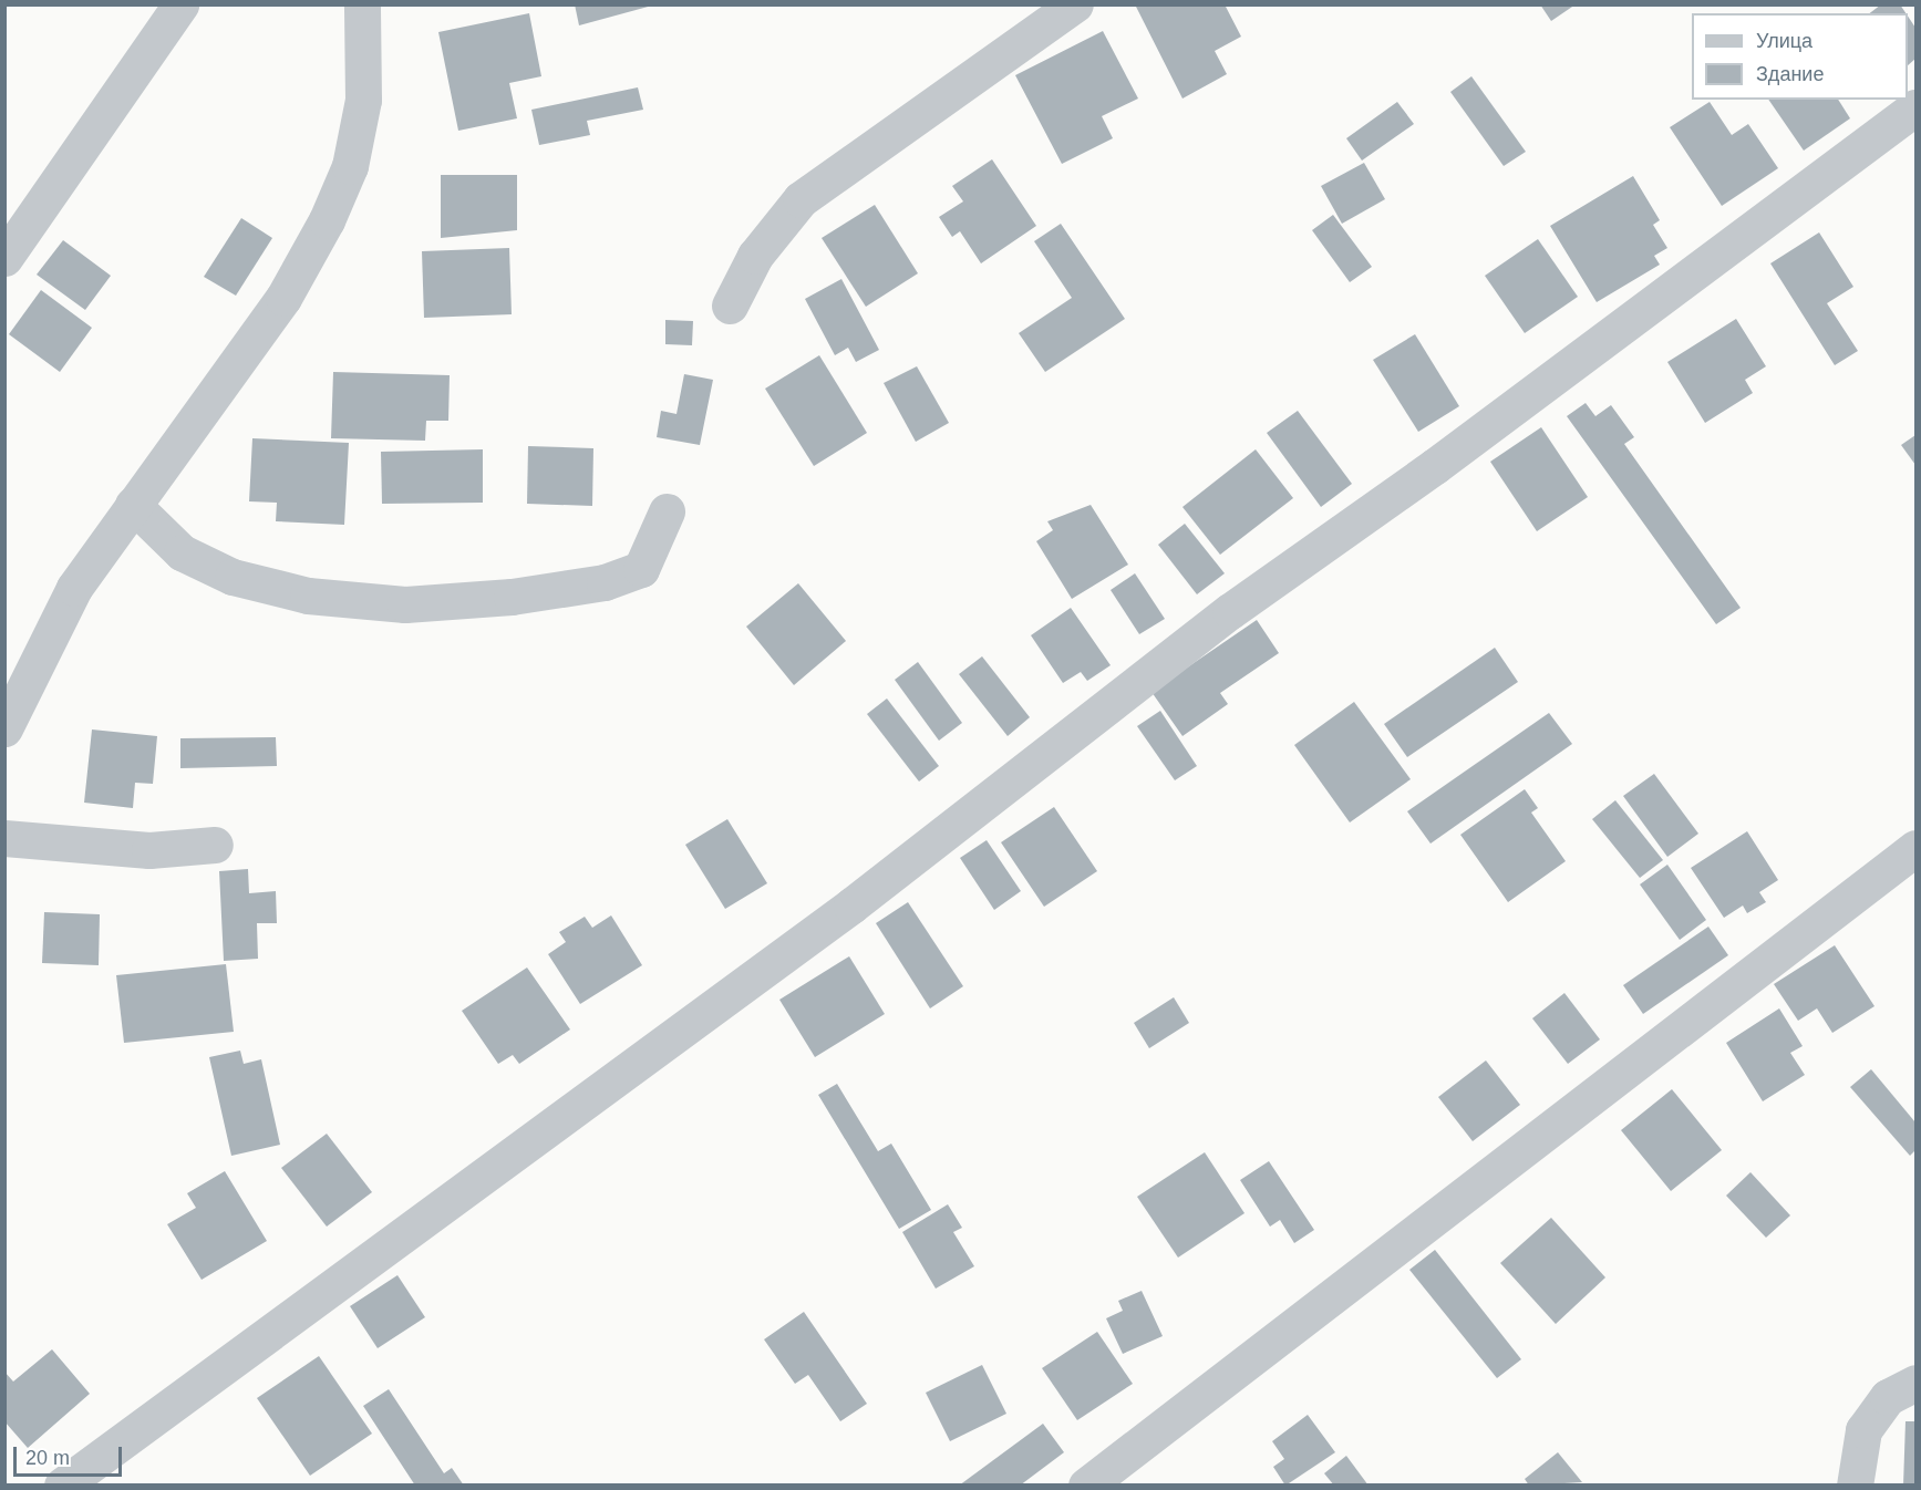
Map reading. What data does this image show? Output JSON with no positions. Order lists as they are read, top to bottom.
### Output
{
  "legend": ["Улица", "Здание"],
  "scale_bar": "20 m"
}
